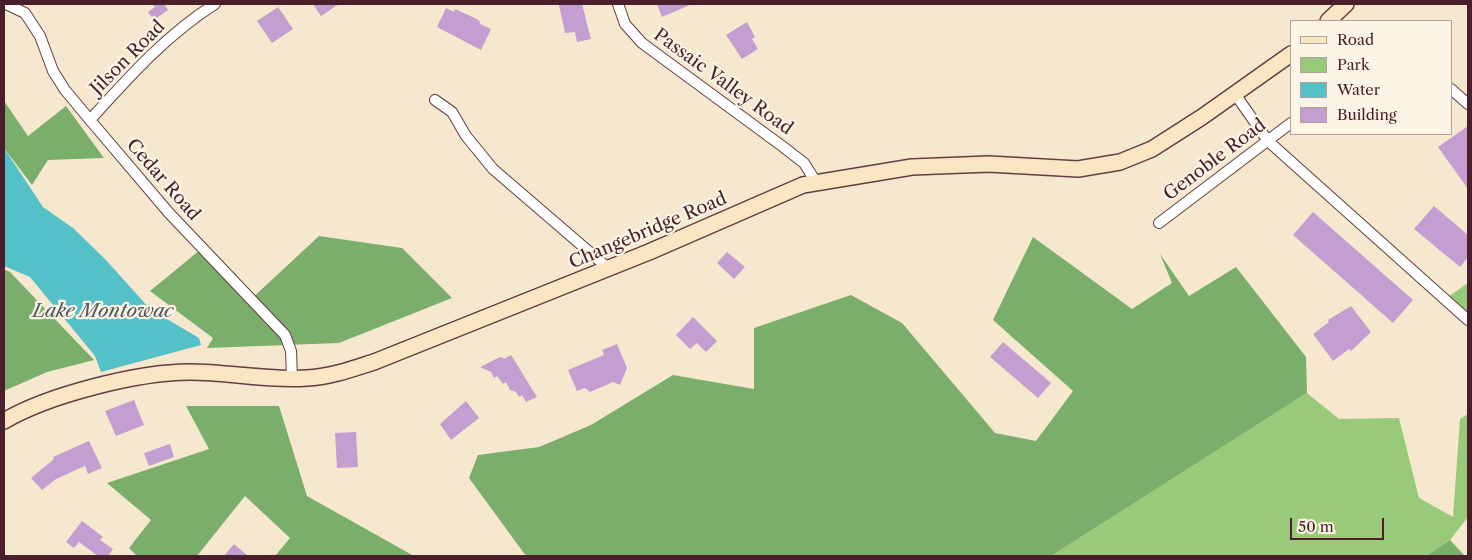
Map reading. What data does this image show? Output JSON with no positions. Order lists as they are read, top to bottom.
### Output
{
  "streets": {
    "main road": ["Changebridge Road"],
    "street": [
      "Jilson Road",
      "Passaic Valley Road",
      "Genoble Road",
      "Cedar Road"
    ]
  },
  "crossings": [
    ["Jilson Road", "Cedar Road"],
    ["Passaic Valley Road", "Changebridge Road"],
    ["Cedar Road", "Changebridge Road"]
  ],
  "water": ["Lake Montowac"],
  "legend": [
    "Road",
    "Park",
    "Water",
    "Building"
  ],
  "scale_bar": "50 m"
}
